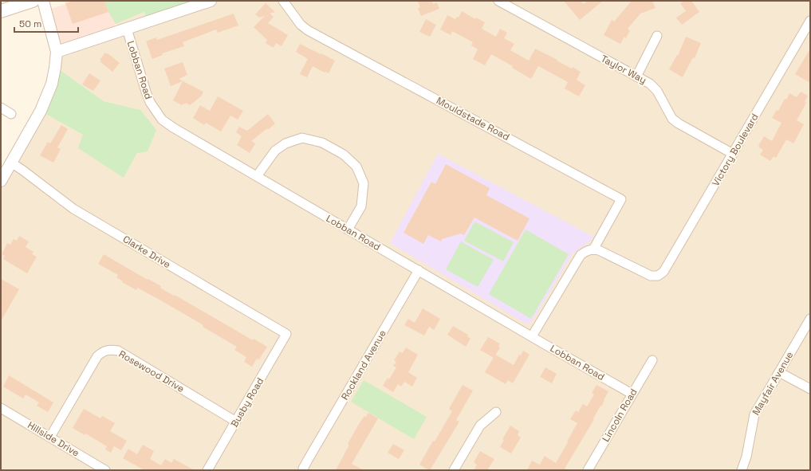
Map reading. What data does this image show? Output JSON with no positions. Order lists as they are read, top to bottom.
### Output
{
  "streets": {
    "street": [
      "Taylor Way",
      "Lobban Road",
      "Mouldstade Road",
      "Victory Boulevard",
      "Clarke Drive",
      "Rockland Avenue",
      "Rosewood Drive",
      "Mayfair Avenue",
      "Busby Road",
      "Lincoln Road",
      "Hillside Drive"
    ]
  },
  "crossings": [
    ["Taylor Way", "Victory Boulevard"],
    ["Lobban Road", "Rockland Avenue"],
    ["Lobban Road", "Lincoln Road"],
    ["Mouldstade Road", "Victory Boulevard"],
    ["Clarke Drive", "Busby Road"],
    ["Rosewood Drive", "Busby Road"],
    ["Rosewood Drive", "Hillside Drive"]
  ],
  "scale_bar": "50 m"
}
